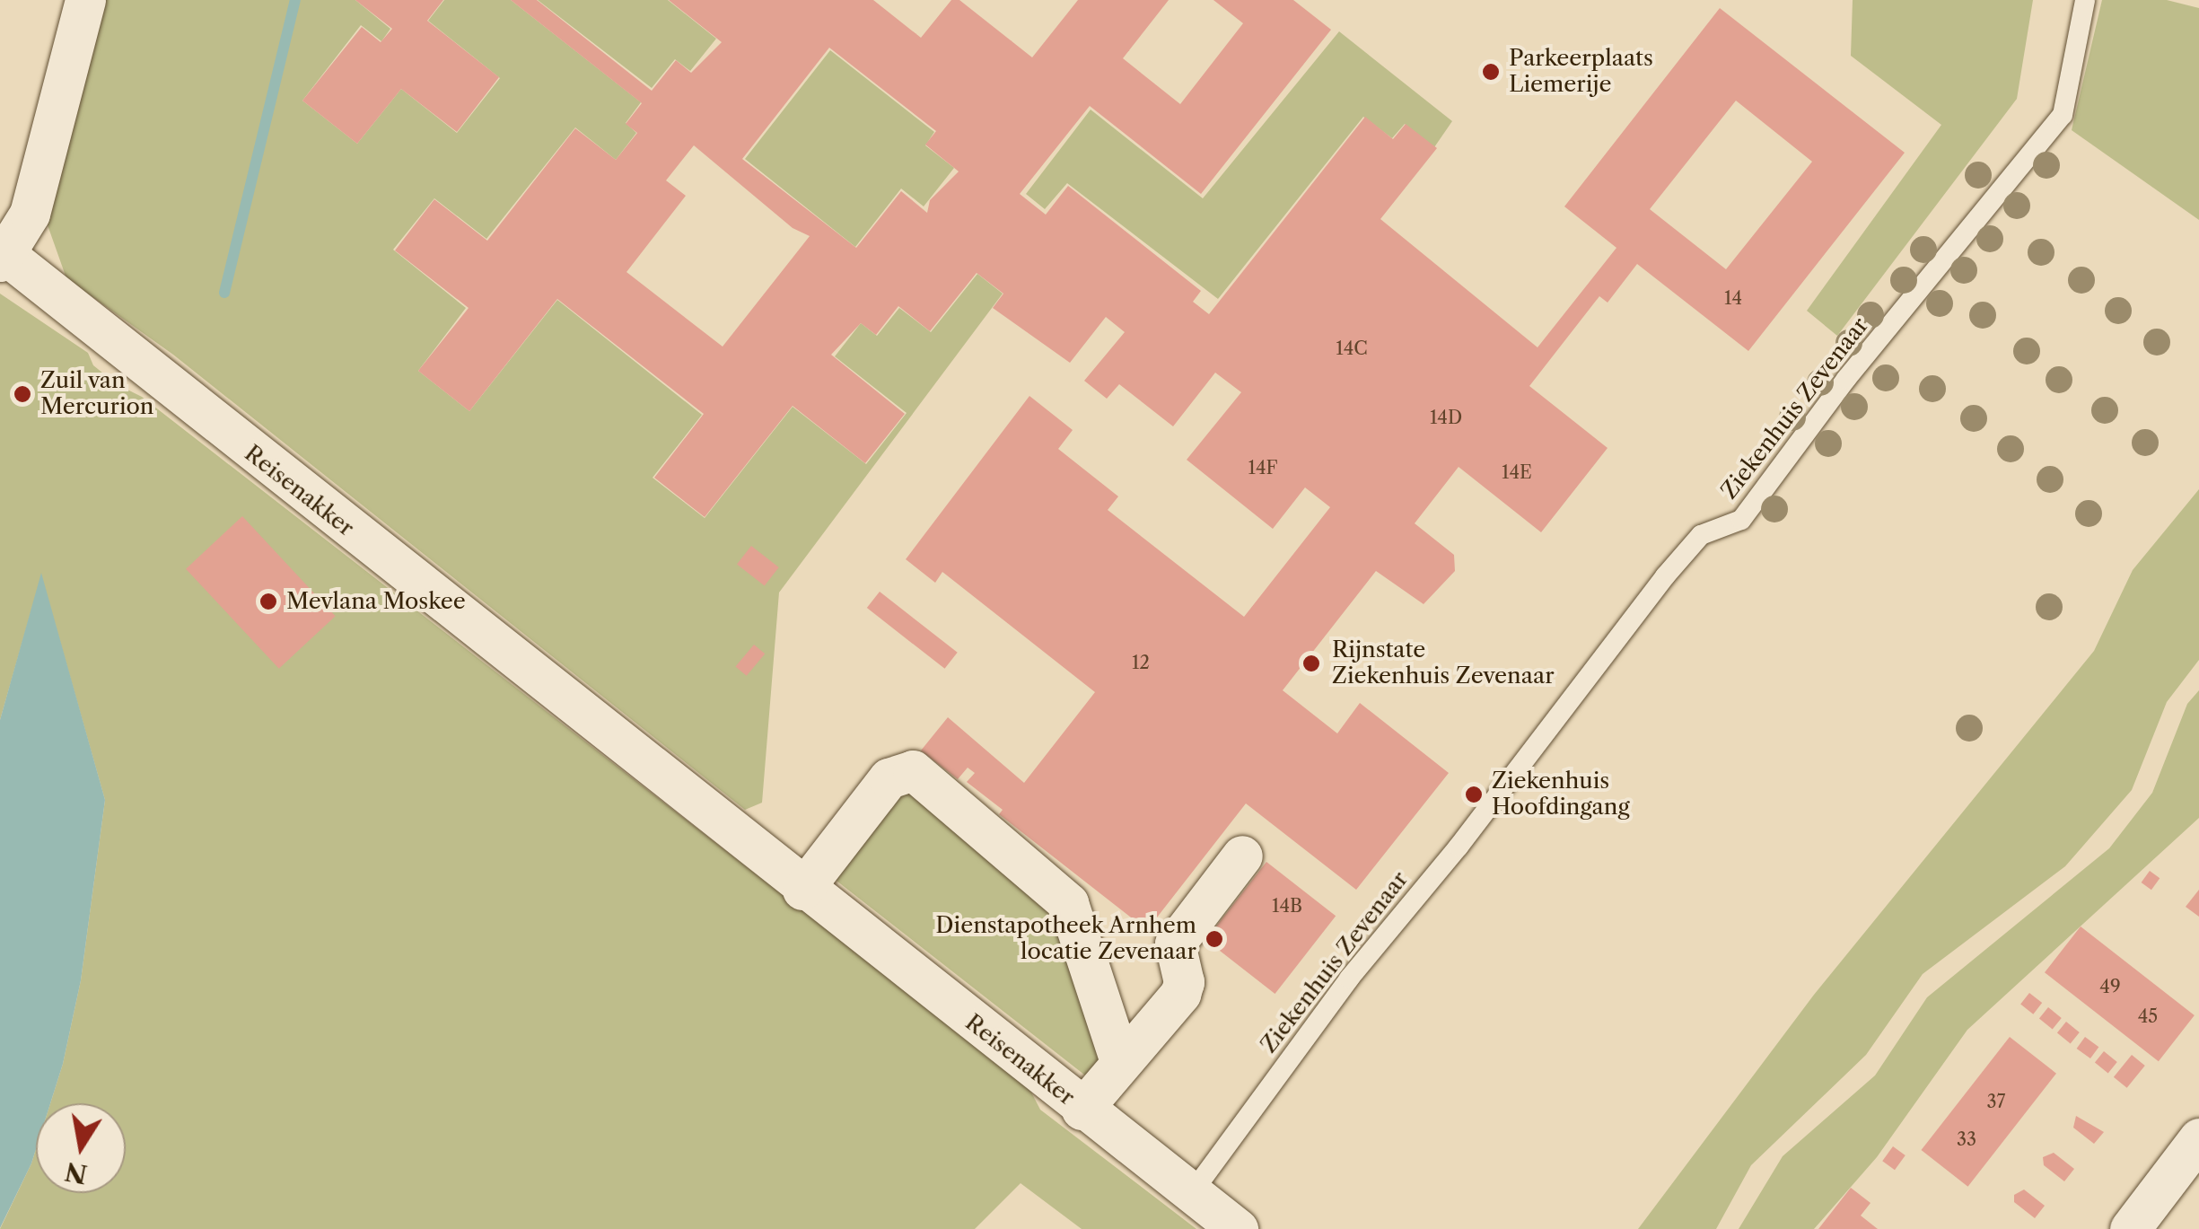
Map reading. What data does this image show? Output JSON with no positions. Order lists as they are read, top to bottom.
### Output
{
  "streets": {
    "street": ["Reisenakker"],
    "lane": ["Ziekenhuis Zevenaar"]
  },
  "crossings": [
    ["Ziekenhuis Zevenaar", "Reisenakker"]
  ],
  "places": [
    "Parkeerplaats Liemerije",
    "Zuil van Mercurion",
    "Mevlana Moskee",
    "Rijnstate Ziekenhuis Zevenaar",
    "Ziekenhuis Hoofdingang",
    "Dienstapotheek Arnhem locatie Zevenaar"
  ],
  "house_numbers": [
    "14",
    "14C",
    "14D",
    "14F",
    "14E",
    "12",
    "14B",
    "49",
    "45",
    "37",
    "33"
  ],
  "north": "bottom"
}
